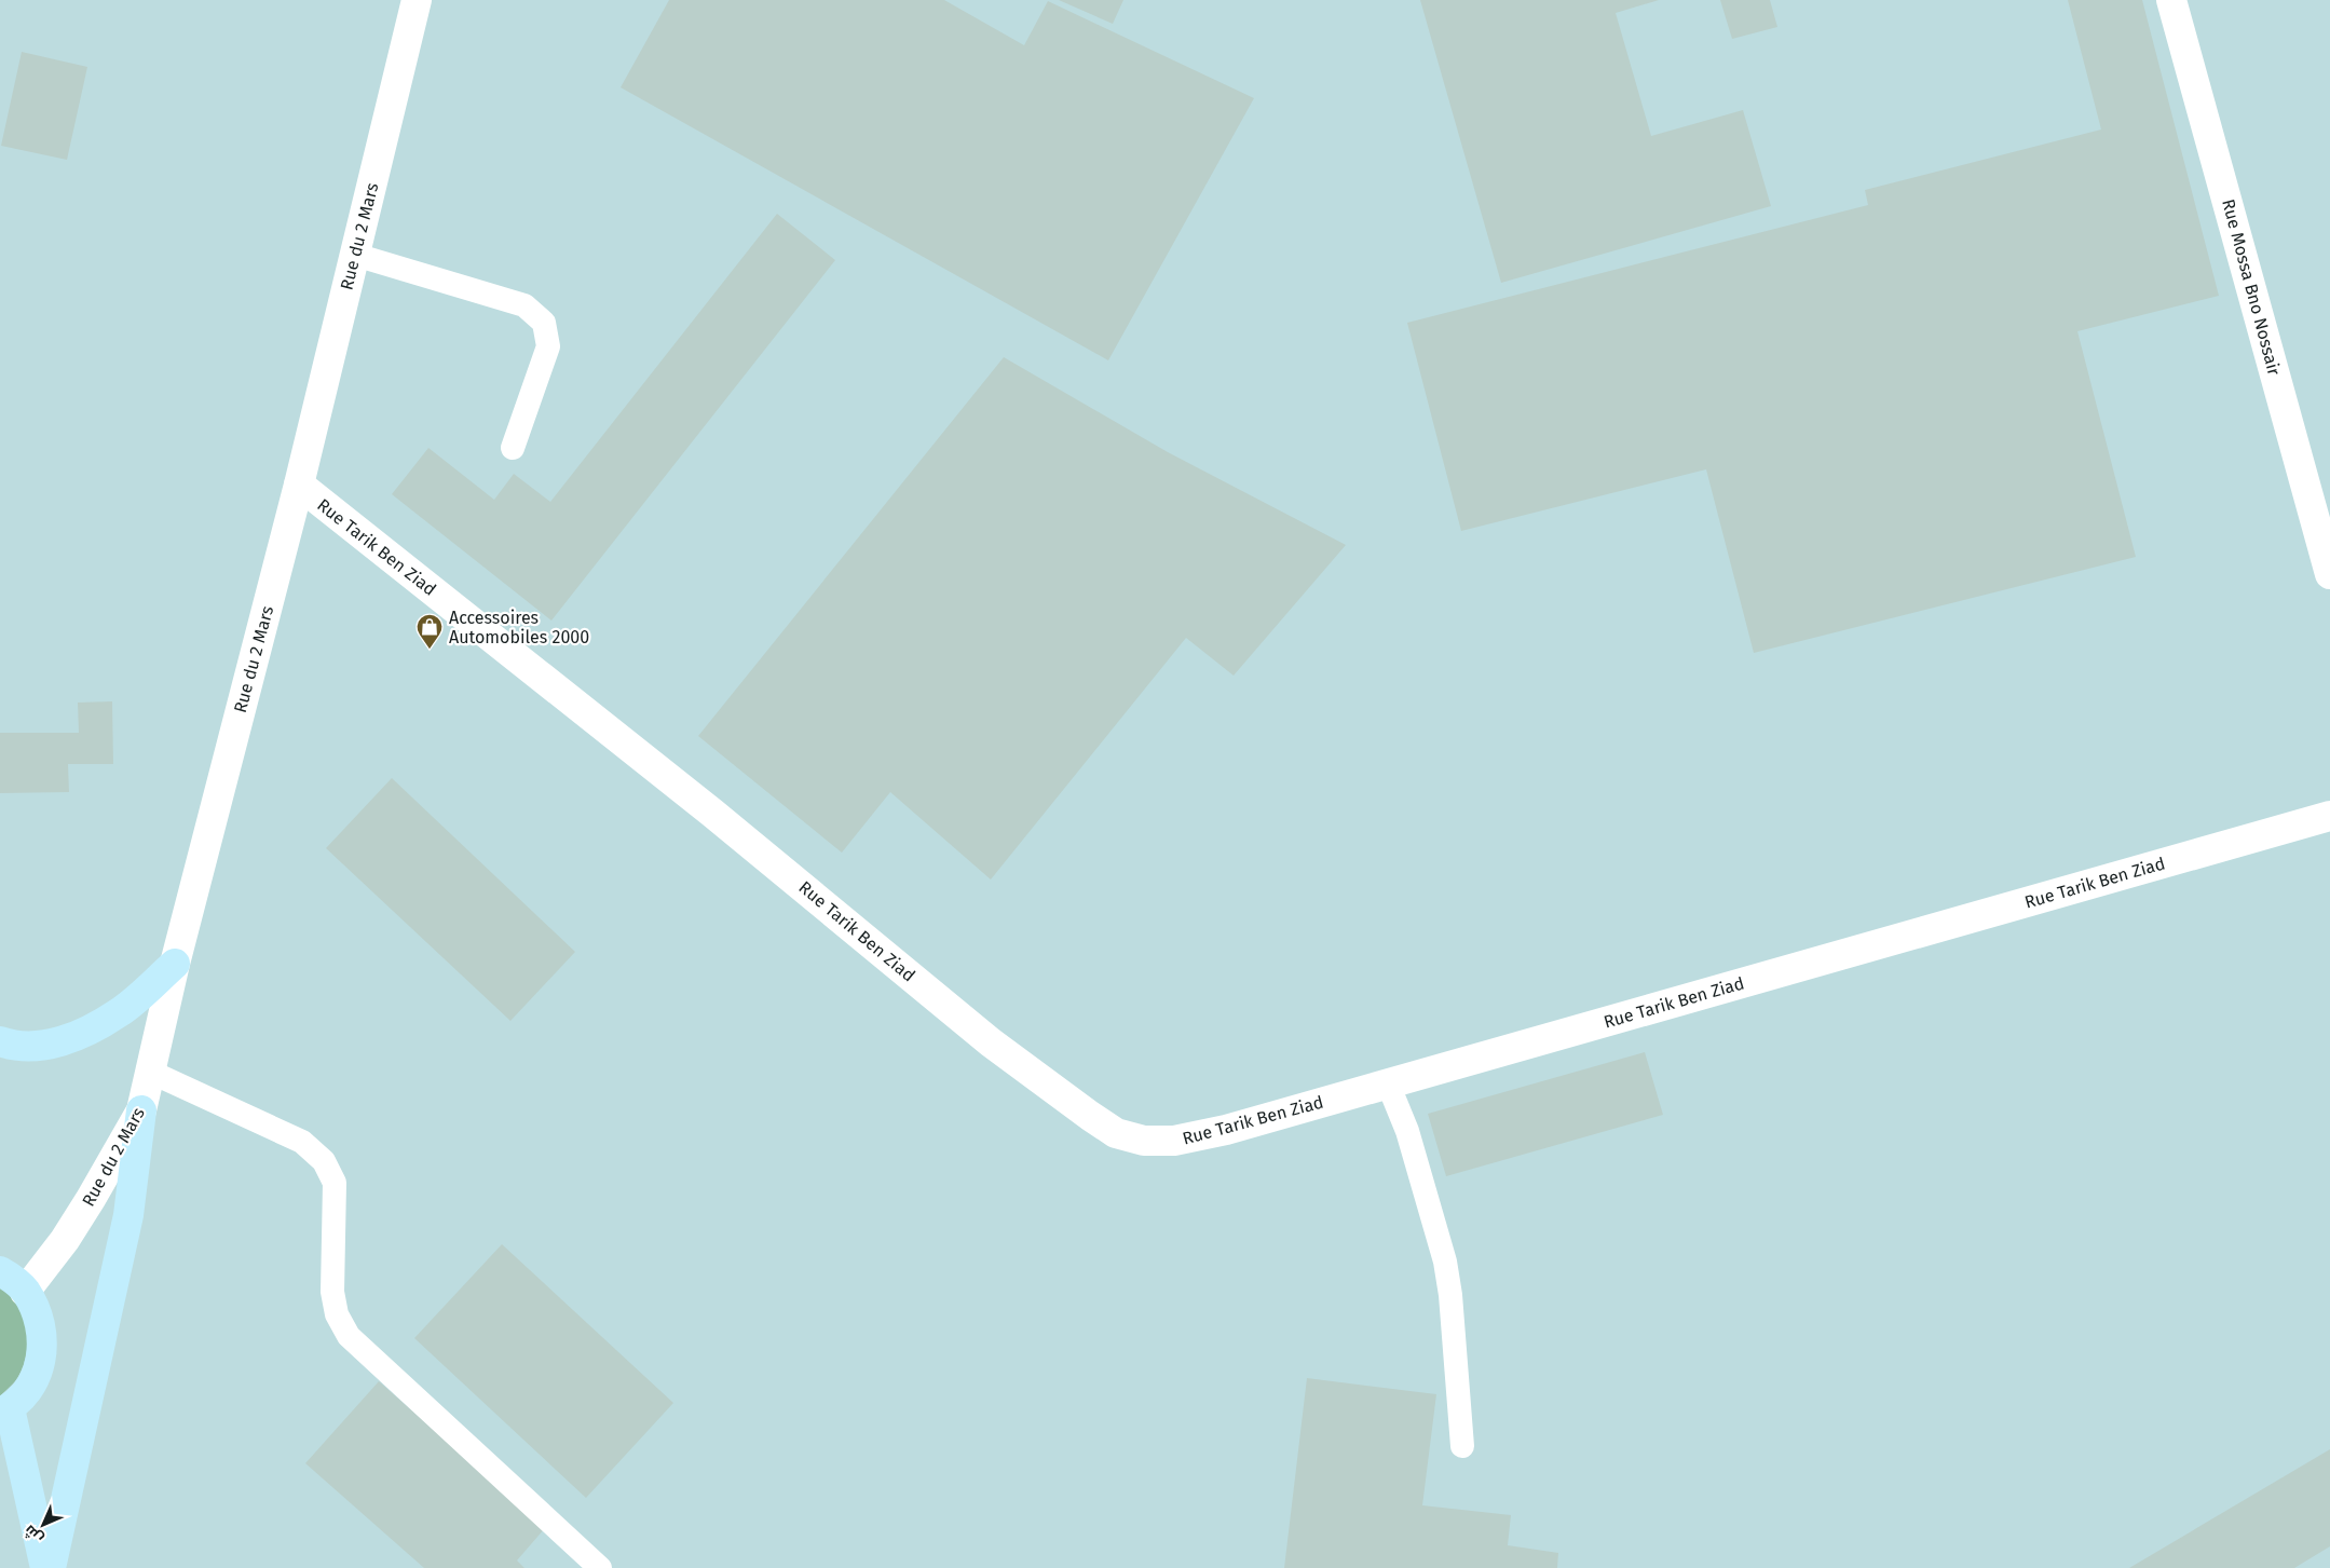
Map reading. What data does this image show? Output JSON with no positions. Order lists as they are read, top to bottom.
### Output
{
  "streets": {
    "street": ["Rue du 2 Mars", "Rue Mossa Bno Nossair", "Rue Tarik Ben Ziad"]
  },
  "crossings": [
    ["Rue du 2 Mars", "Rue Tarik Ben Ziad"]
  ],
  "places": {
    "shop": ["Accessoires Automobiles 2000"]
  },
  "north": "bottom left"
}
